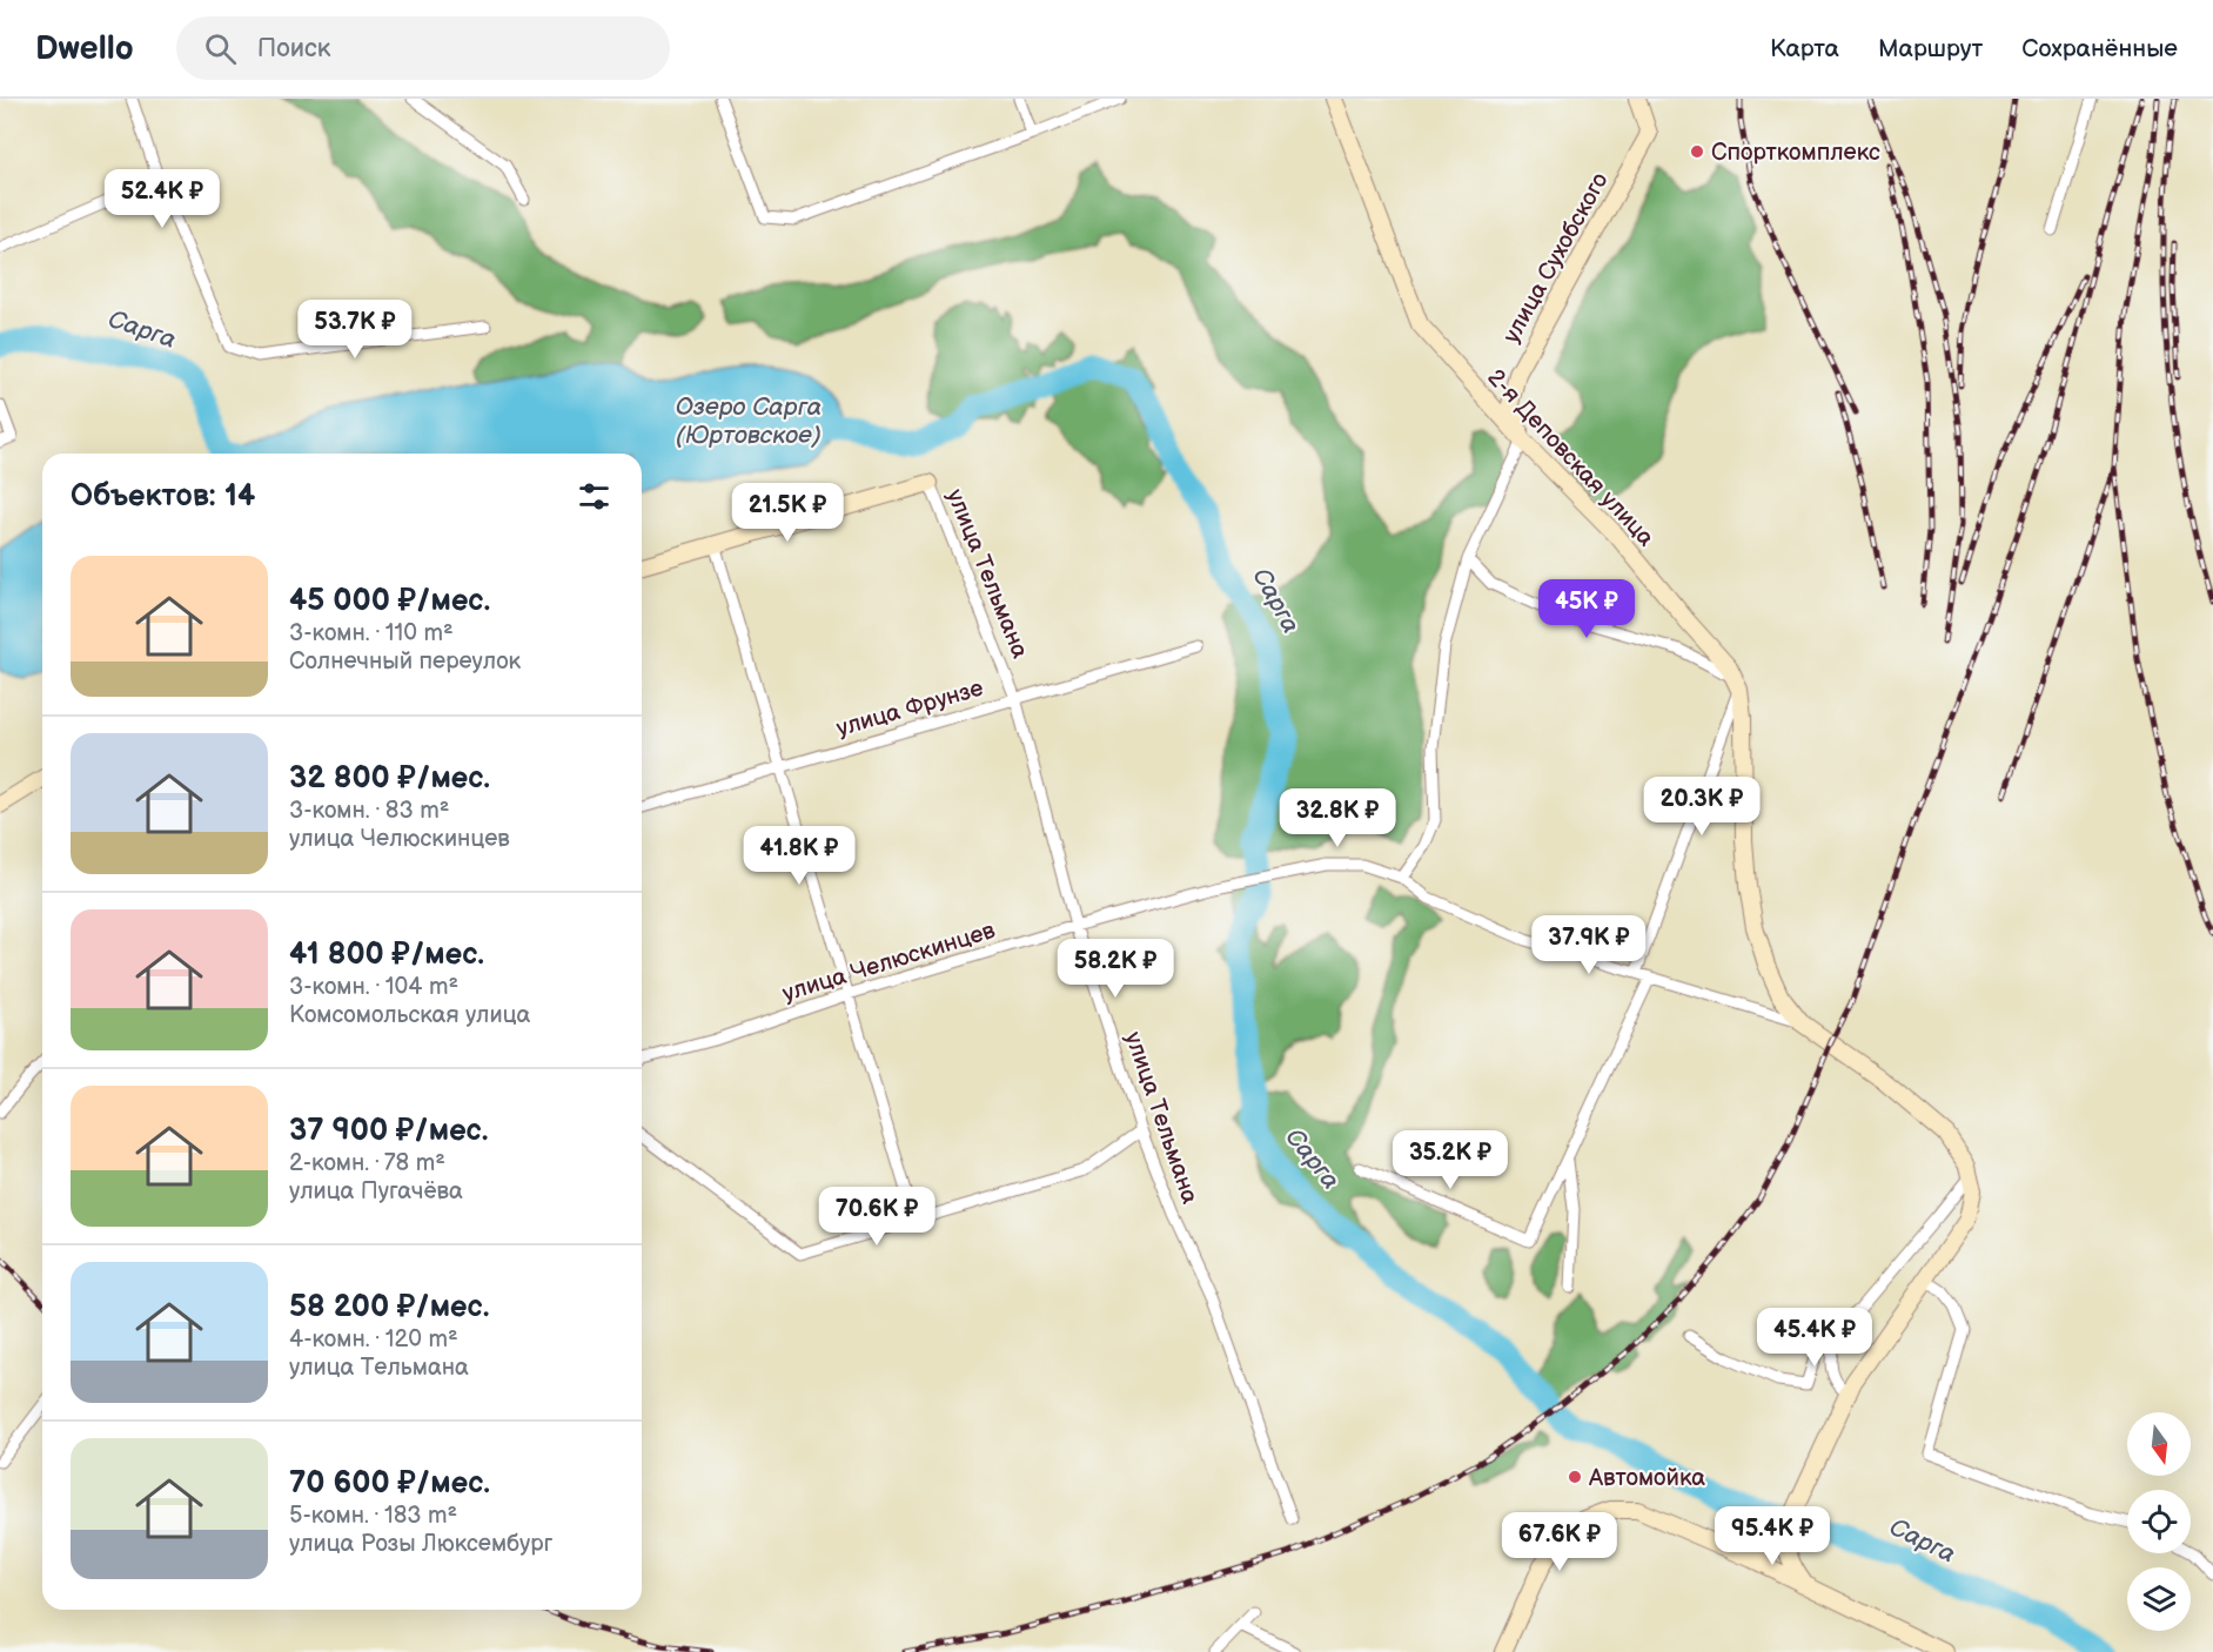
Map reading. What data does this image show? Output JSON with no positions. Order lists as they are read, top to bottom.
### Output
{
  "streets": {
    "street": [
      "улица Сухобского",
      "2-я Деповская улица",
      "улица Тельмана",
      "улица Фрунзе",
      "улица Челюскинцев"
    ]
  },
  "crossings": [
    ["улица Сухобского", "2-я Деповская улица"],
    ["улица Тельмана", "улица Фрунзе"],
    ["улица Тельмана", "улица Челюскинцев"]
  ],
  "water": ["Сарга", "Озеро Сарга (Юртовское)"],
  "places": ["Спорткомплекс", "Автомойка"],
  "north": "bottom",
  "page": {
    "header": "Dwello",
    "search": "Поиск",
    "nav": ["Карта", "Маршрут", "Сохранённые"],
    "price": [
      "52.4K ₽",
      "53.7K ₽",
      "21.5K ₽",
      "45K ₽",
      "20.3K ₽",
      "32.8K ₽",
      "41.8K ₽",
      "37.9K ₽",
      "58.2K ₽",
      "35.2K ₽",
      "70.6K ₽",
      "45.4K ₽",
      "95.4K ₽",
      "67.6K ₽"
    ],
    "heading": "Объектов: 14",
    "list": [
      {
        "name": "45 000 ₽/мес.",
        "note": "3-комн. · 110 m² · Солнечный переулок"
      },
      {
        "name": "32 800 ₽/мес.",
        "note": "3-комн. · 83 m² · улица Челюскинцев"
      },
      {
        "name": "41 800 ₽/мес.",
        "note": "3-комн. · 104 m² · Комсомольская улица"
      },
      {
        "name": "37 900 ₽/мес.",
        "note": "2-комн. · 78 m² · улица Пугачёва"
      },
      {
        "name": "58 200 ₽/мес.",
        "note": "4-комн. · 120 m² · улица Тельмана"
      },
      {
        "name": "70 600 ₽/мес.",
        "note": "5-комн. · 183 m² · улица Розы Люксембург"
      }
    ]
  }
}
